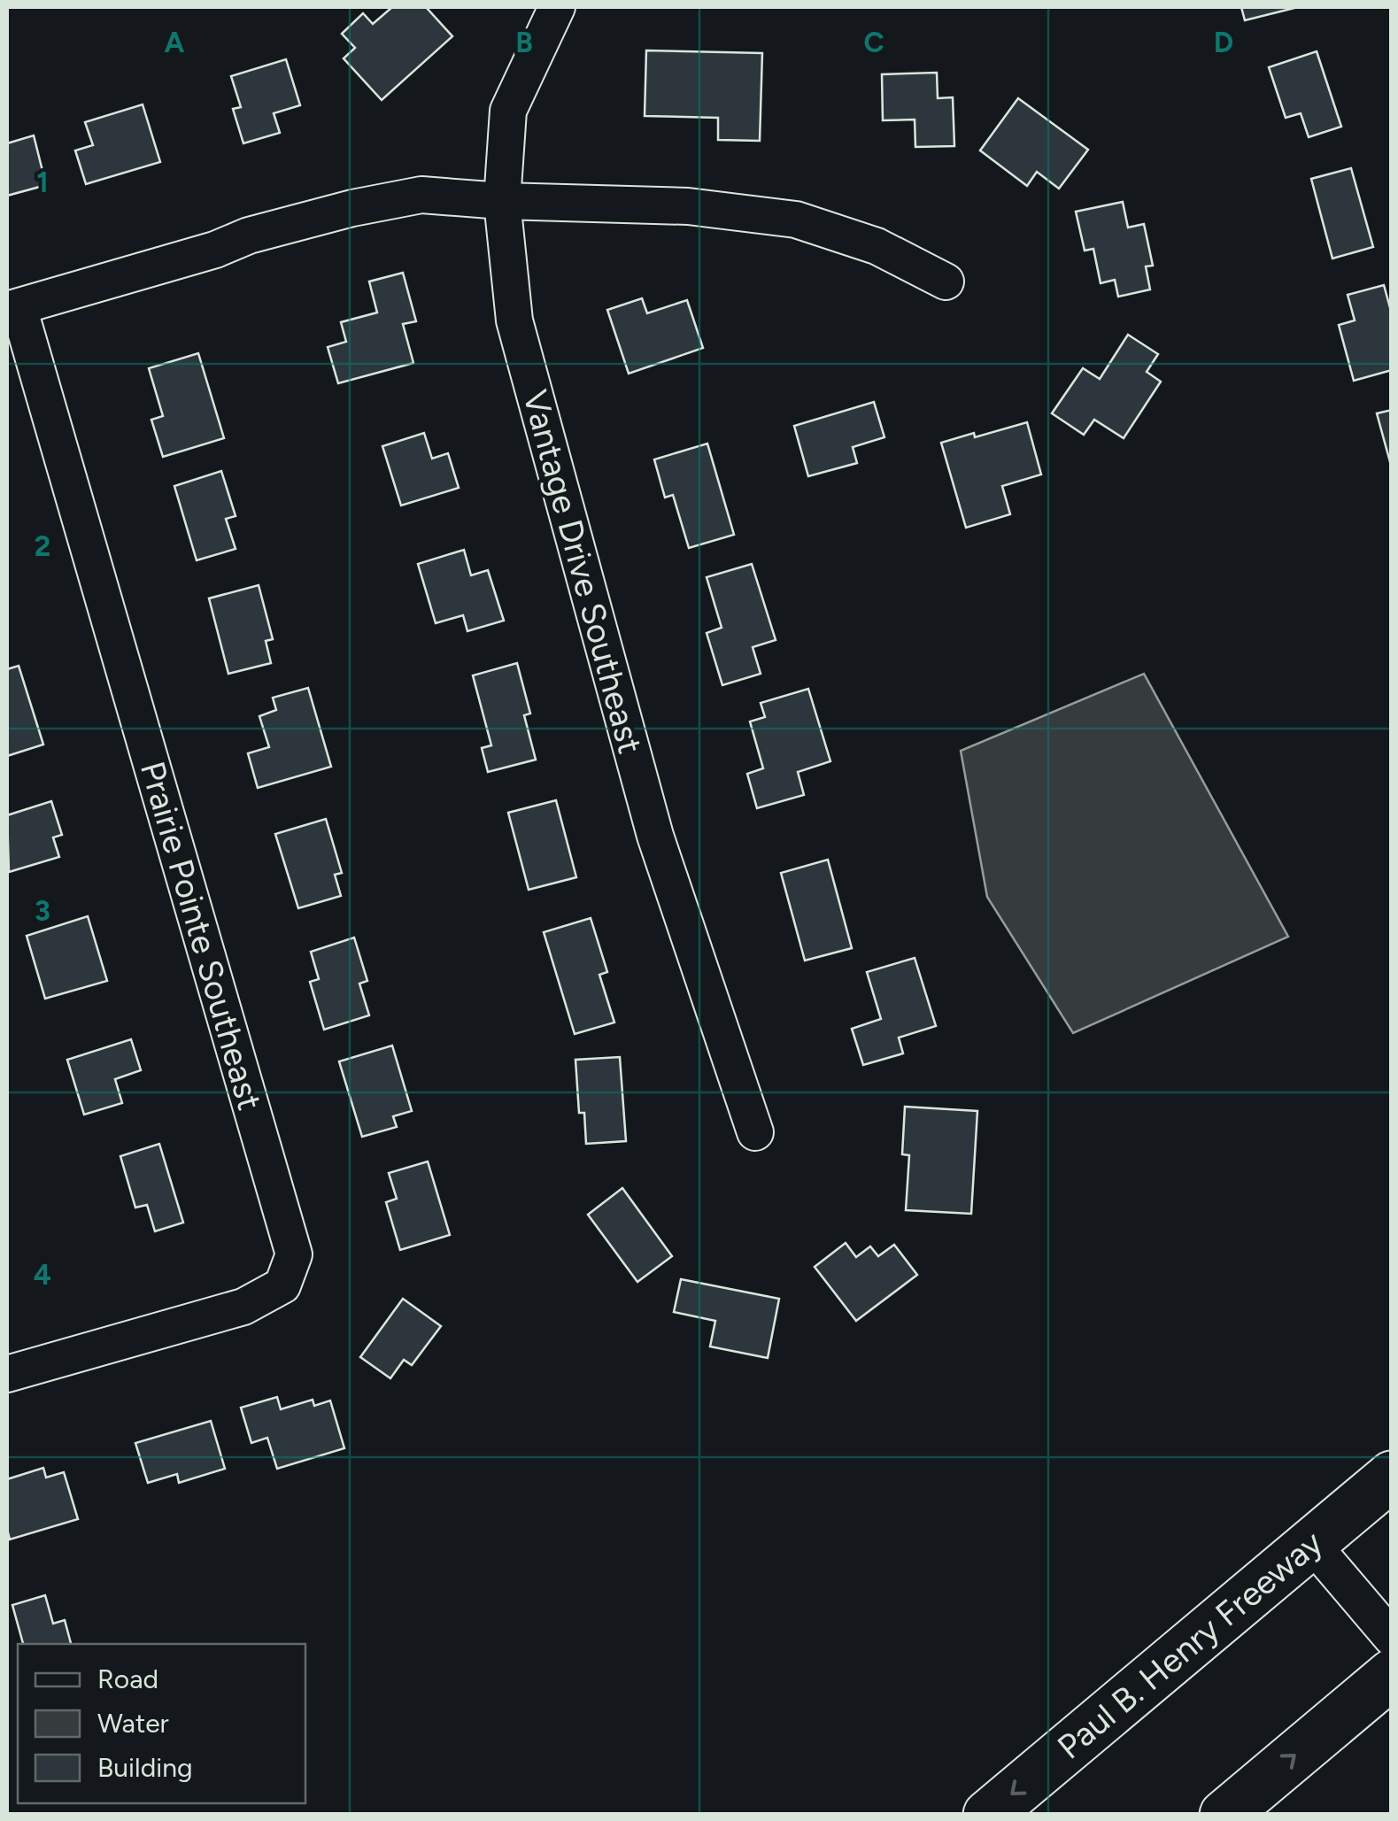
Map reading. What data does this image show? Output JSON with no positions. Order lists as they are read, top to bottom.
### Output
{
  "streets": {
    "highway": ["Paul B. Henry Freeway"],
    "street": ["Vantage Drive Southeast", "Prairie Pointe Southeast"]
  },
  "legend": ["Road", "Water", "Building"],
  "grid": {
    "columns": [
      "A",
      "B",
      "C",
      "D"
    ],
    "rows": [
      "1",
      "2",
      "3",
      "4"
    ]
  }
}
